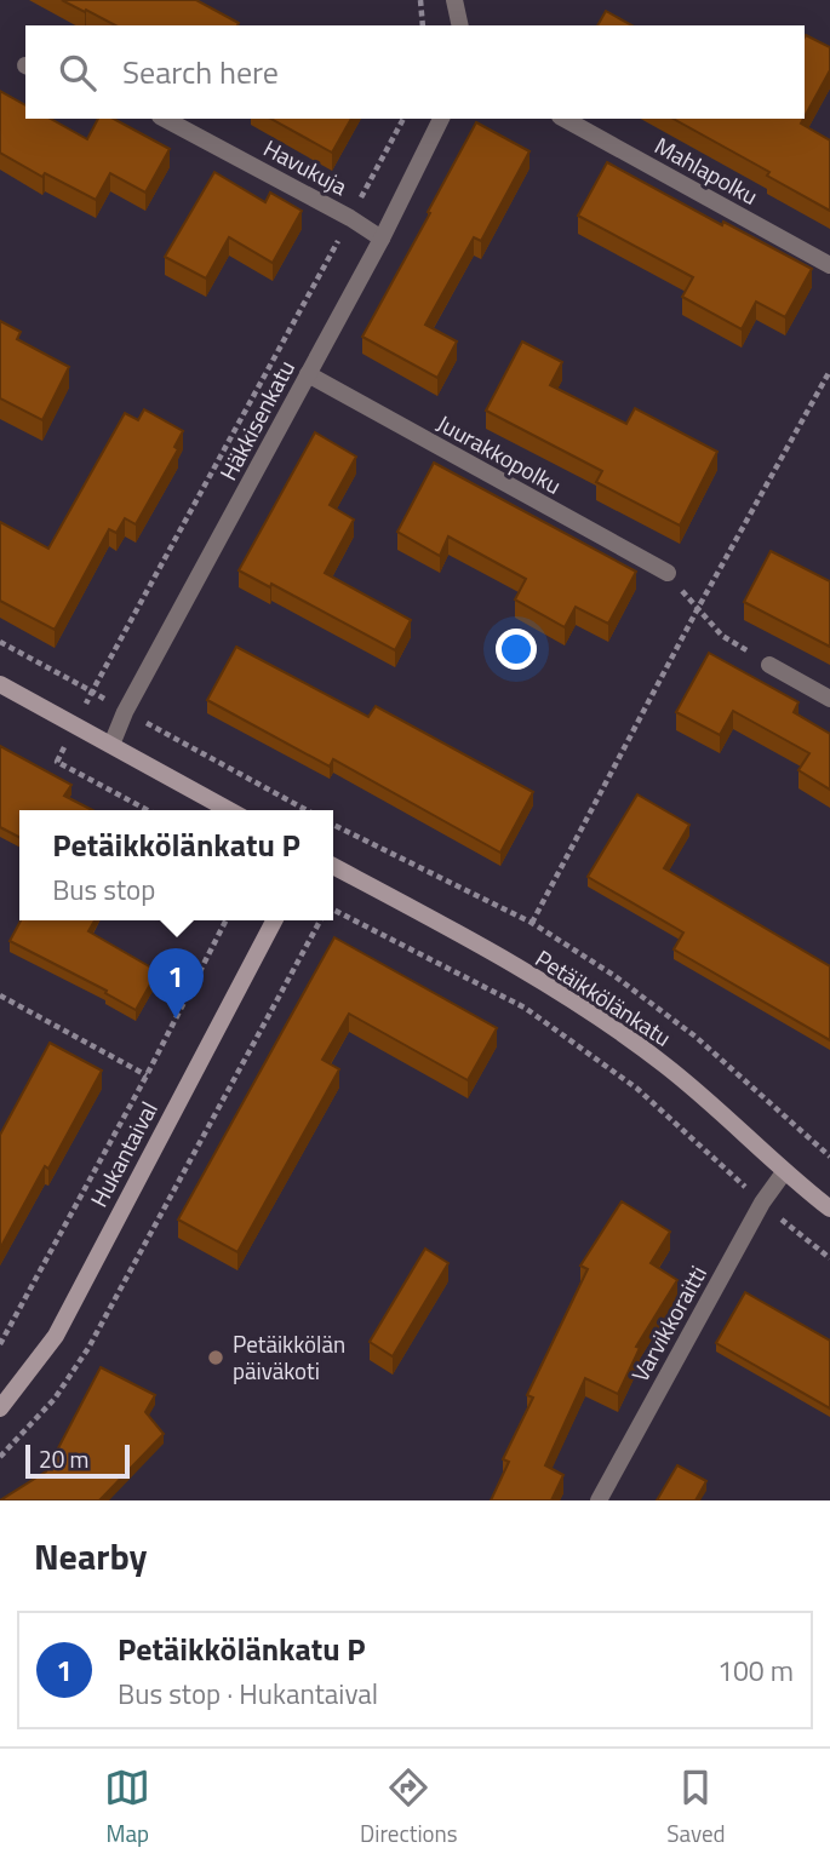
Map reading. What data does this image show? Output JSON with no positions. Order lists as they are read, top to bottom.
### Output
{
  "streets": {
    "street": [
      "Havukuja",
      "Mahlapolku",
      "Häkkisenkatu",
      "Juurakkopolku",
      "Petäikkölänkatu",
      "Hukantaival",
      "Varvikkoraitti"
    ]
  },
  "crossings": [
    ["Havukuja", "Häkkisenkatu"],
    ["Häkkisenkatu", "Juurakkopolku"],
    ["Petäikkölänkatu", "Varvikkoraitti"]
  ],
  "places": ["Petäikkölän päiväkoti"],
  "scale_bar": "20 m",
  "page": {
    "search": "Search here",
    "popup": ["Petäikkölänkatu P", "Bus stop"],
    "pins": "1",
    "scale": "20 m",
    "heading": "Nearby",
    "list": [
      {
        "mark": "1",
        "name": "Petäikkölänkatu P",
        "note": "Bus stop · Hukantaival",
        "value": "100 m"
      }
    ],
    "nav": ["Map", "Directions", "Saved"]
  }
}
